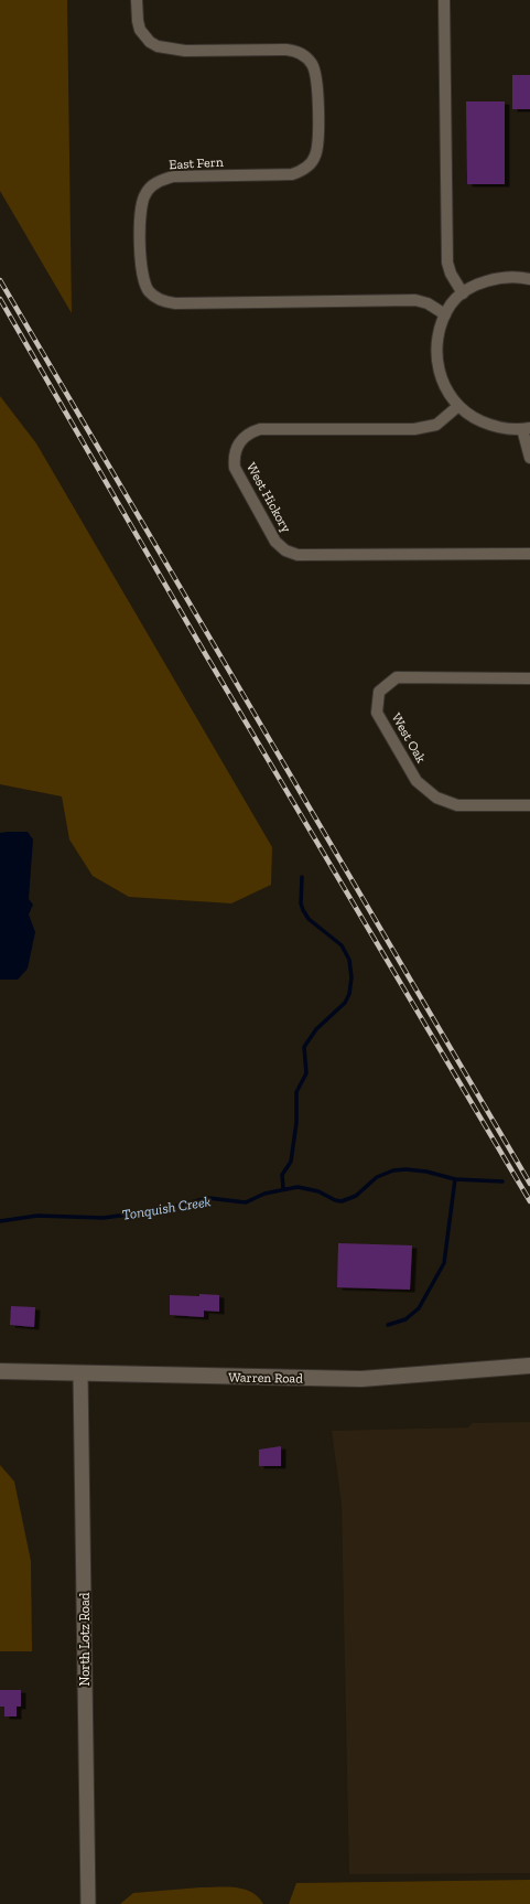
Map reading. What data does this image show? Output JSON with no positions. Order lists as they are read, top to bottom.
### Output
{
  "streets": {
    "main road": ["Warren Road"],
    "street": [
      "East Fern",
      "West Hickory",
      "West Oak",
      "North Lotz Road"
    ]
  },
  "crossings": [
    ["Warren Road", "North Lotz Road"]
  ],
  "water": ["Tonquish Creek"]
}
